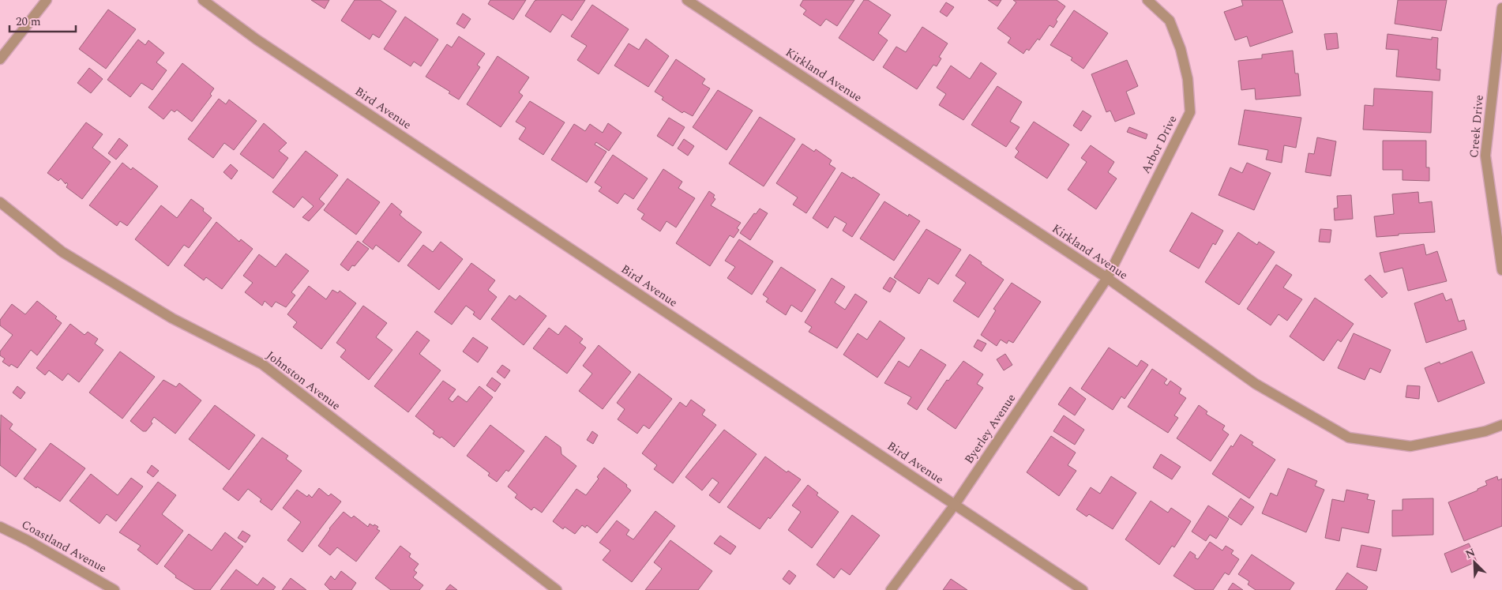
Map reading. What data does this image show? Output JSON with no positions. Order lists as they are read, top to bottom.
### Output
{
  "streets": {
    "street": [
      "Kirkland Avenue",
      "Bird Avenue",
      "Creek Drive",
      "Arbor Drive",
      "Johnston Avenue",
      "Byerley Avenue",
      "Coastland Avenue"
    ]
  },
  "crossings": [
    ["Kirkland Avenue", "Arbor Drive"],
    ["Kirkland Avenue", "Byerley Avenue"],
    ["Bird Avenue", "Byerley Avenue"],
    ["Arbor Drive", "Byerley Avenue"]
  ],
  "scale_bar": "20 m",
  "north": "top left"
}
